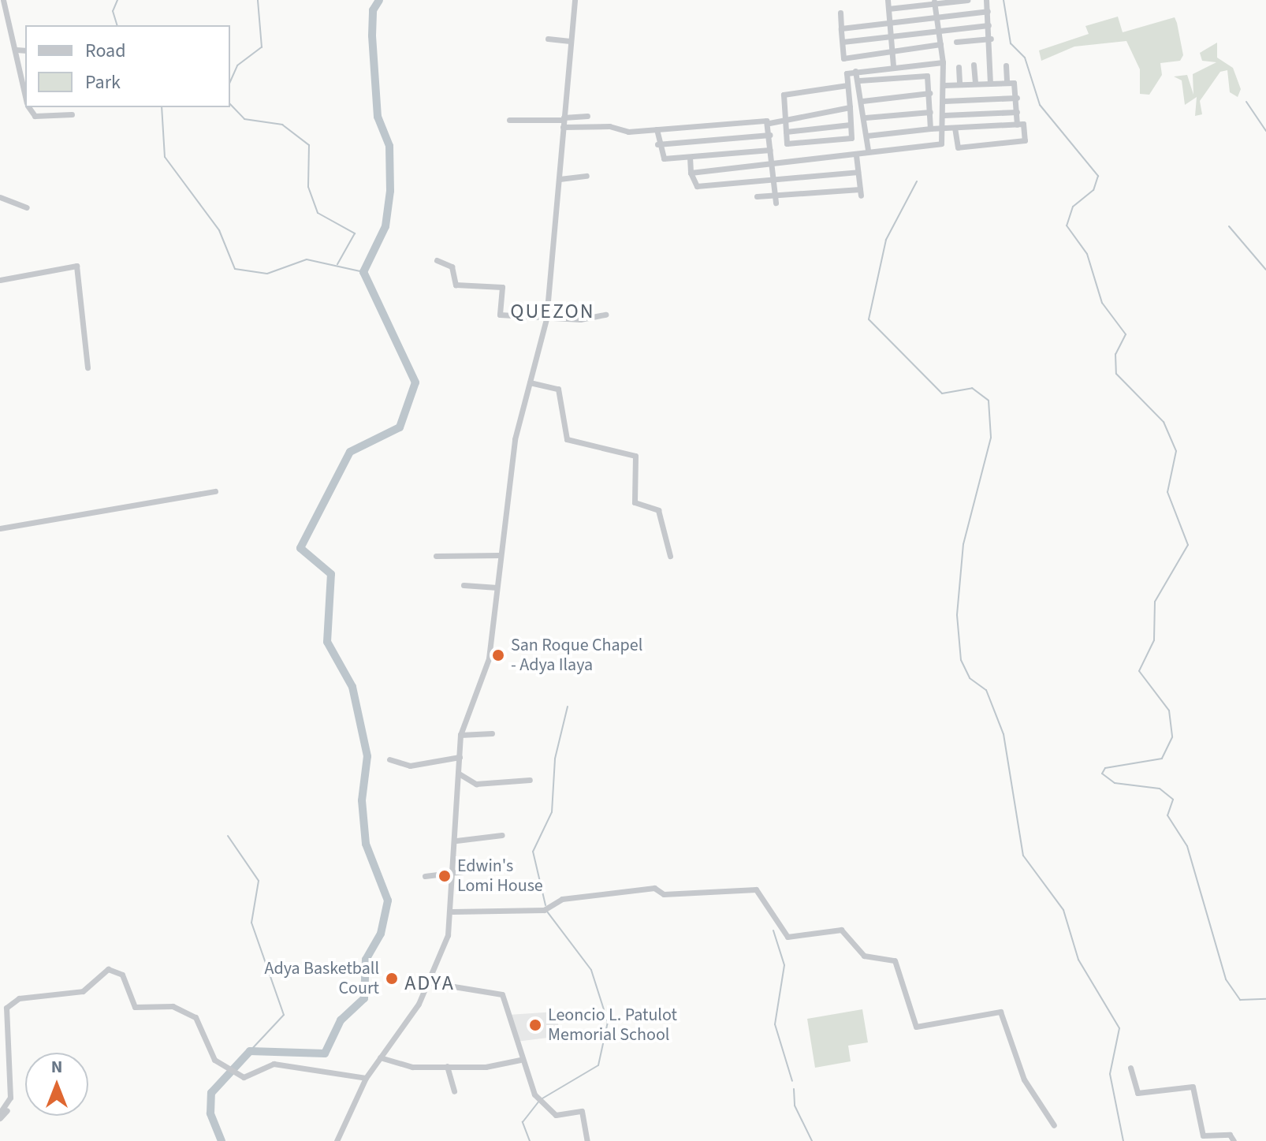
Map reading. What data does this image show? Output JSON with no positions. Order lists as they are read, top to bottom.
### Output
{
  "districts": ["QUEZON", "ADYA"],
  "places": [
    "San Roque Chapel - Adya Ilaya",
    "Edwin's Lomi House",
    "Adya Basketball Court",
    "Leoncio L. Patulot Memorial School"
  ],
  "legend": ["Road", "Park"],
  "north": "top"
}
